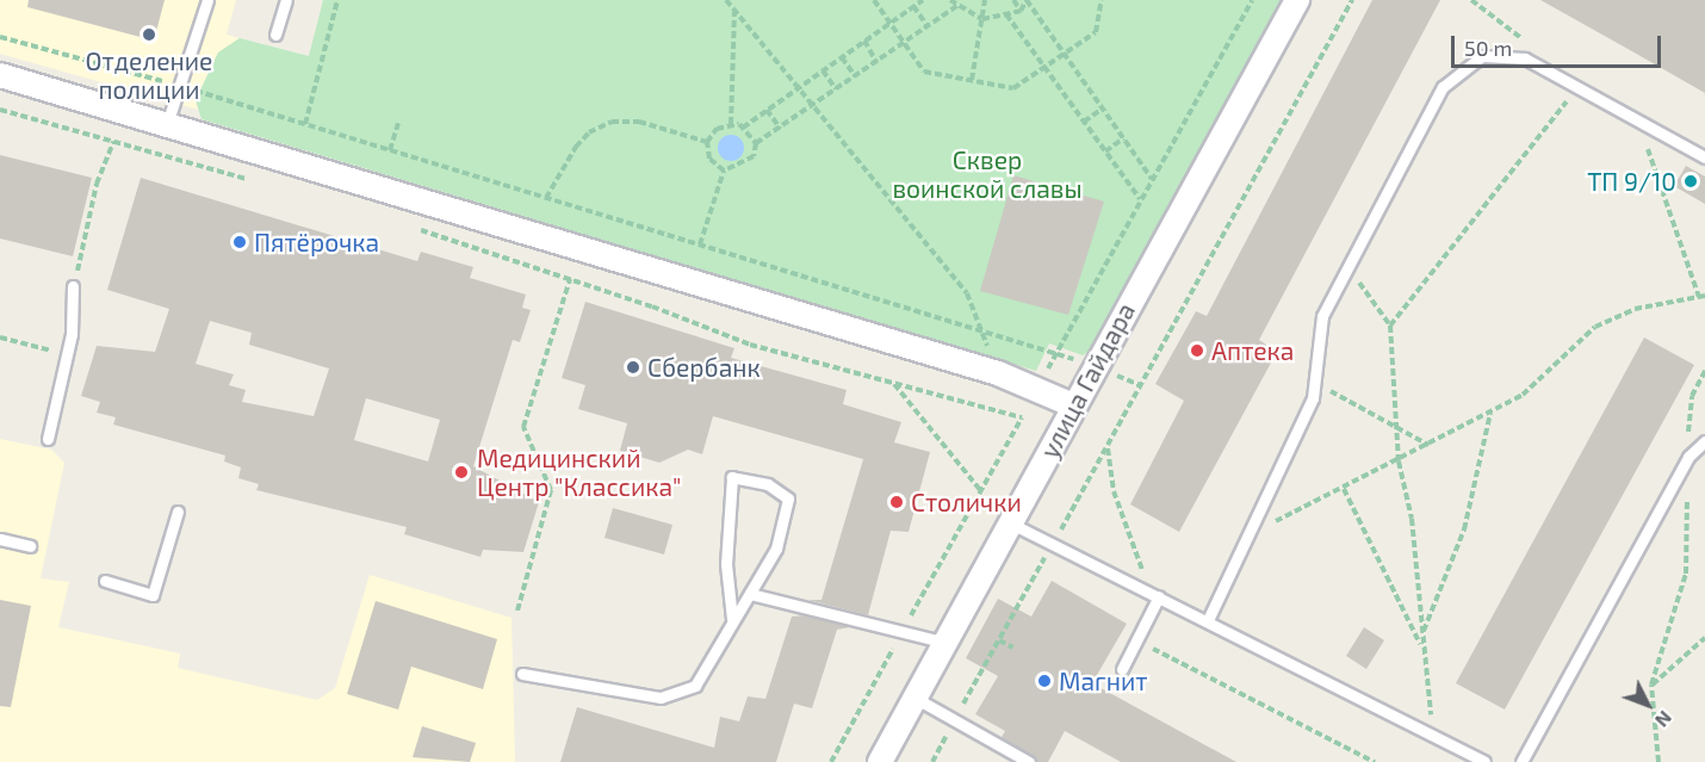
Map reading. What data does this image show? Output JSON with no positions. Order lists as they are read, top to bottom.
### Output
{
  "streets": {
    "street": ["улица Гайдара"]
  },
  "parks": ["Сквер воинской славы"],
  "places": [
    "Отделение полиции",
    "ТП 9/10",
    "Пятёрочка",
    "Аптека",
    "Сбербанк",
    "Медицинский Центр \"Классика\"",
    "Столички",
    "Магнит"
  ],
  "scale_bar": "50 m",
  "north": "bottom right"
}
